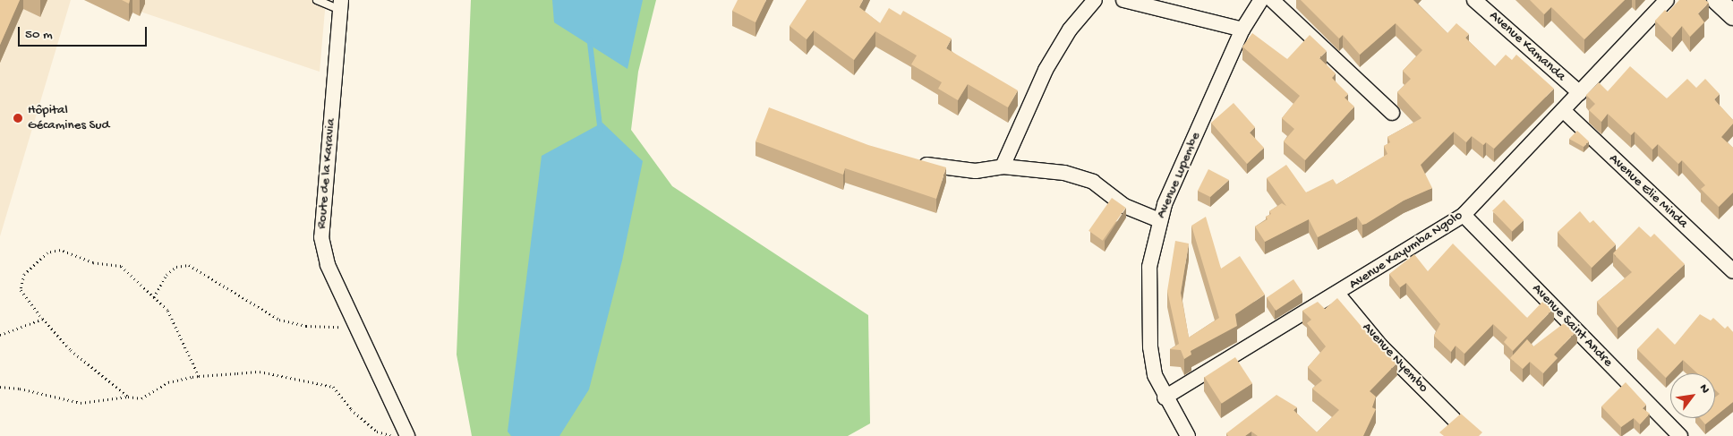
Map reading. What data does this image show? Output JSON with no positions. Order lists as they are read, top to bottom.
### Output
{
  "streets": {
    "street": [
      "Avenue Kamanda",
      "Route de la Karavia",
      "Avenue Lupembe",
      "Avenue Elie Minda",
      "Avenue Kayumba Ngolo",
      "Avenue Saint Andre",
      "Avenue Nyembo"
    ]
  },
  "crossings": [
    ["Avenue Kamanda", "Avenue Kayumba Ngolo"],
    ["Avenue Lupembe", "Avenue Kayumba Ngolo"],
    ["Avenue Elie Minda", "Avenue Kayumba Ngolo"],
    ["Avenue Kayumba Ngolo", "Avenue Saint Andre"],
    ["Avenue Kayumba Ngolo", "Avenue Nyembo"]
  ],
  "places": ["Hôpital Gécamines Sud"],
  "scale_bar": "50 m",
  "north": "top right"
}
